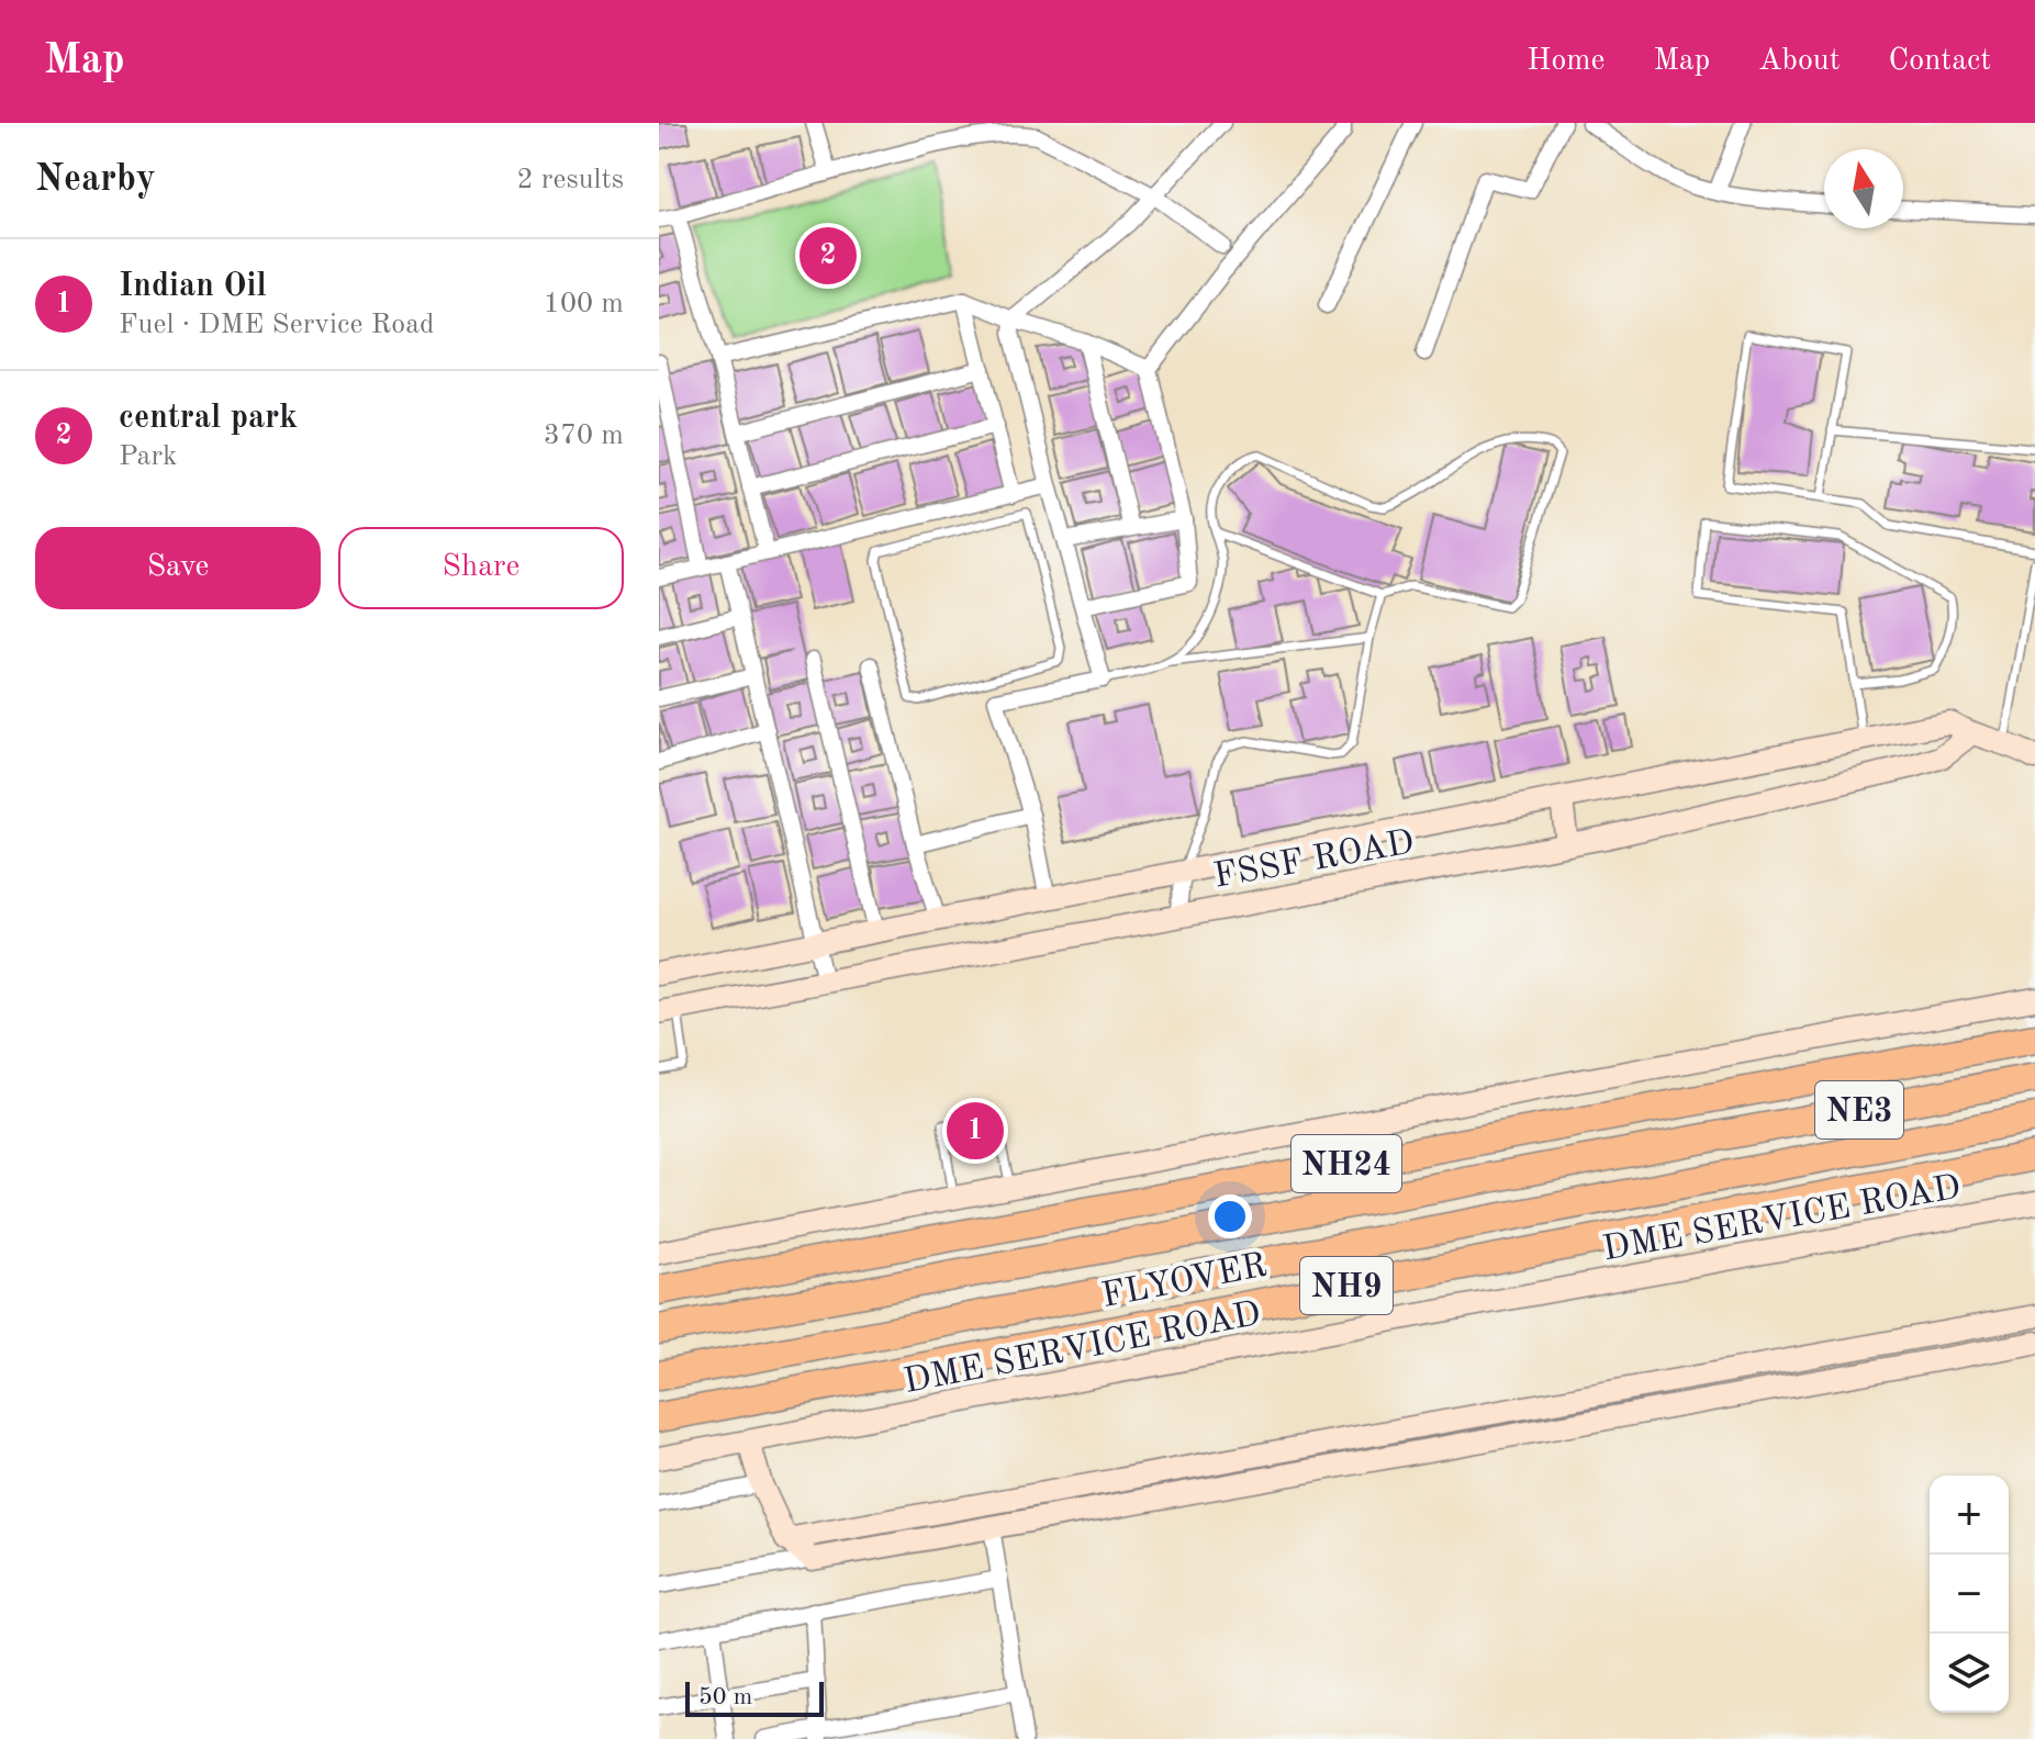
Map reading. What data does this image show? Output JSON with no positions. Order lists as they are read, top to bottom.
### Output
{
  "streets": {
    "highway": [
      "NE3",
      "NH24",
      "FLYOVER",
      "NH9"
    ],
    "street": ["FSSF ROAD", "DME SERVICE ROAD"]
  },
  "scale_bar": "50 m",
  "north": "top",
  "page": {
    "header": "Map",
    "nav": [
      "Home",
      "Map",
      "About",
      "Contact"
    ],
    "heading": ["Nearby", "2 results"],
    "pins": ["2", "1"],
    "list": [
      {
        "mark": "1",
        "name": "Indian Oil",
        "note": "Fuel · DME Service Road",
        "value": "100 m"
      },
      {
        "mark": "2",
        "name": "central park",
        "note": "Park",
        "value": "370 m"
      }
    ],
    "buttons": ["Save", "Share"],
    "map_buttons": ["+", "−"],
    "scale": "50 m"
  }
}
